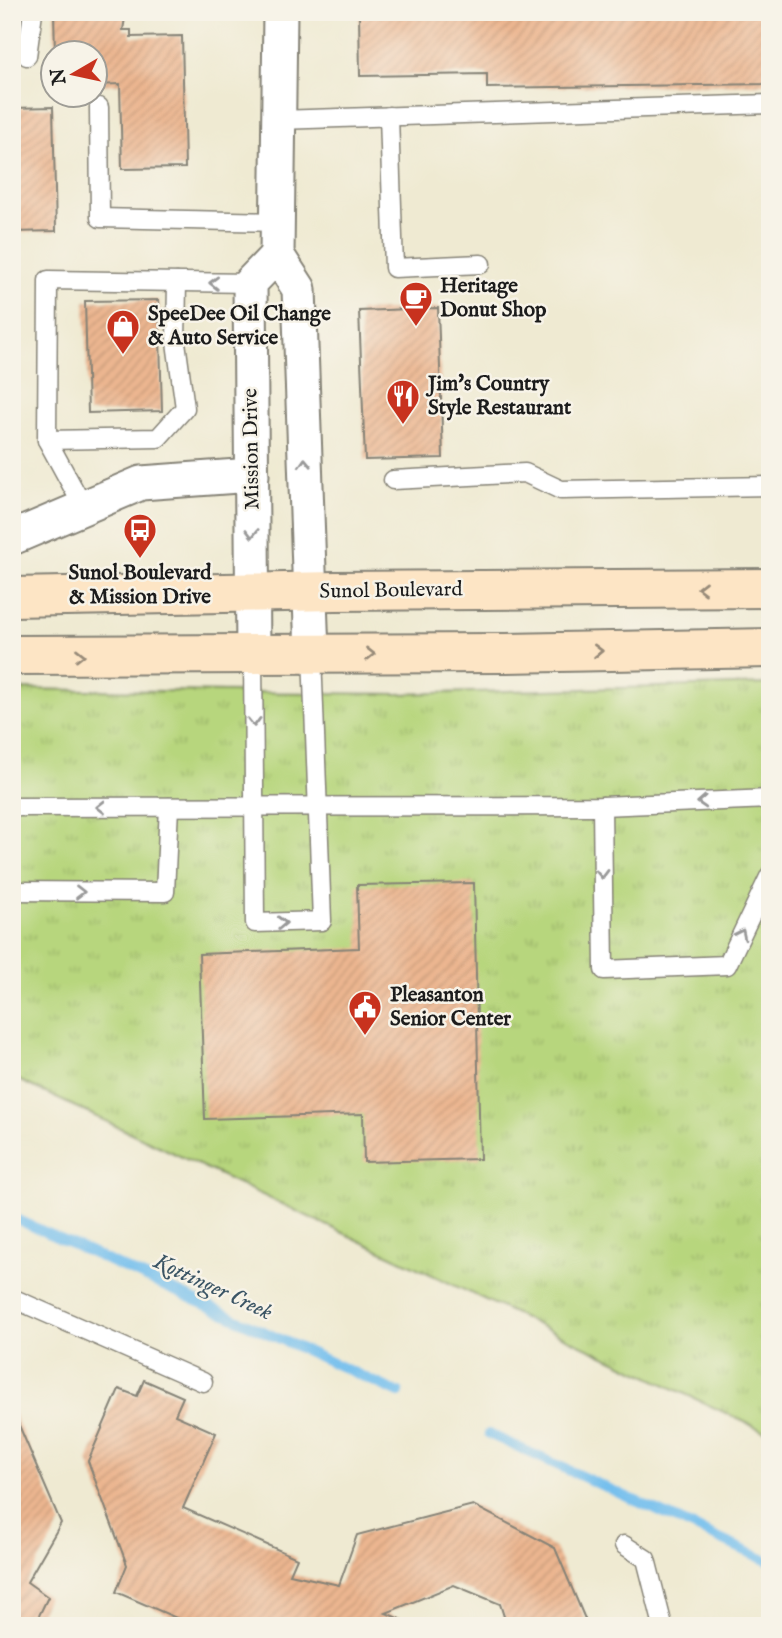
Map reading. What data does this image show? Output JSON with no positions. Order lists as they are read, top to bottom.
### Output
{
  "streets": {
    "main road": ["Sunol Boulevard"],
    "street": ["Mission Drive"]
  },
  "crossings": [
    ["Mission Drive", "Sunol Boulevard"]
  ],
  "water": ["Kottinger Creek"],
  "places": {
    "cafe": ["Heritage Donut Shop"],
    "shop": ["SpeeDee Oil Change & Auto Service"],
    "restaurant": ["Jim's Country Style Restaurant"],
    "bus stop": ["Sunol Boulevard & Mission Drive"],
    "public building": ["Pleasanton Senior Center"]
  },
  "north": "left"
}
